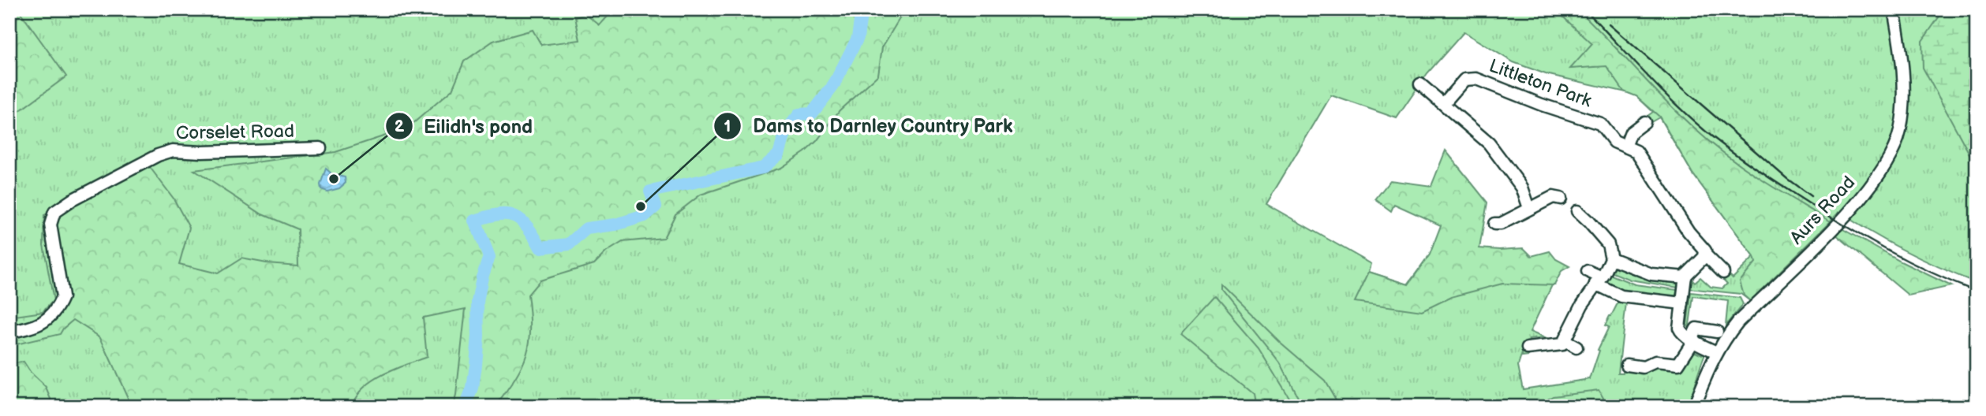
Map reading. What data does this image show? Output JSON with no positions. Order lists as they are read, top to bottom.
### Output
{
  "streets": {
    "street": ["Littleton Park", "Corselet Road", "Aurs Road"]
  },
  "places": ["Eilidh's pond", "Dams to Darnley Country Park"]
}
